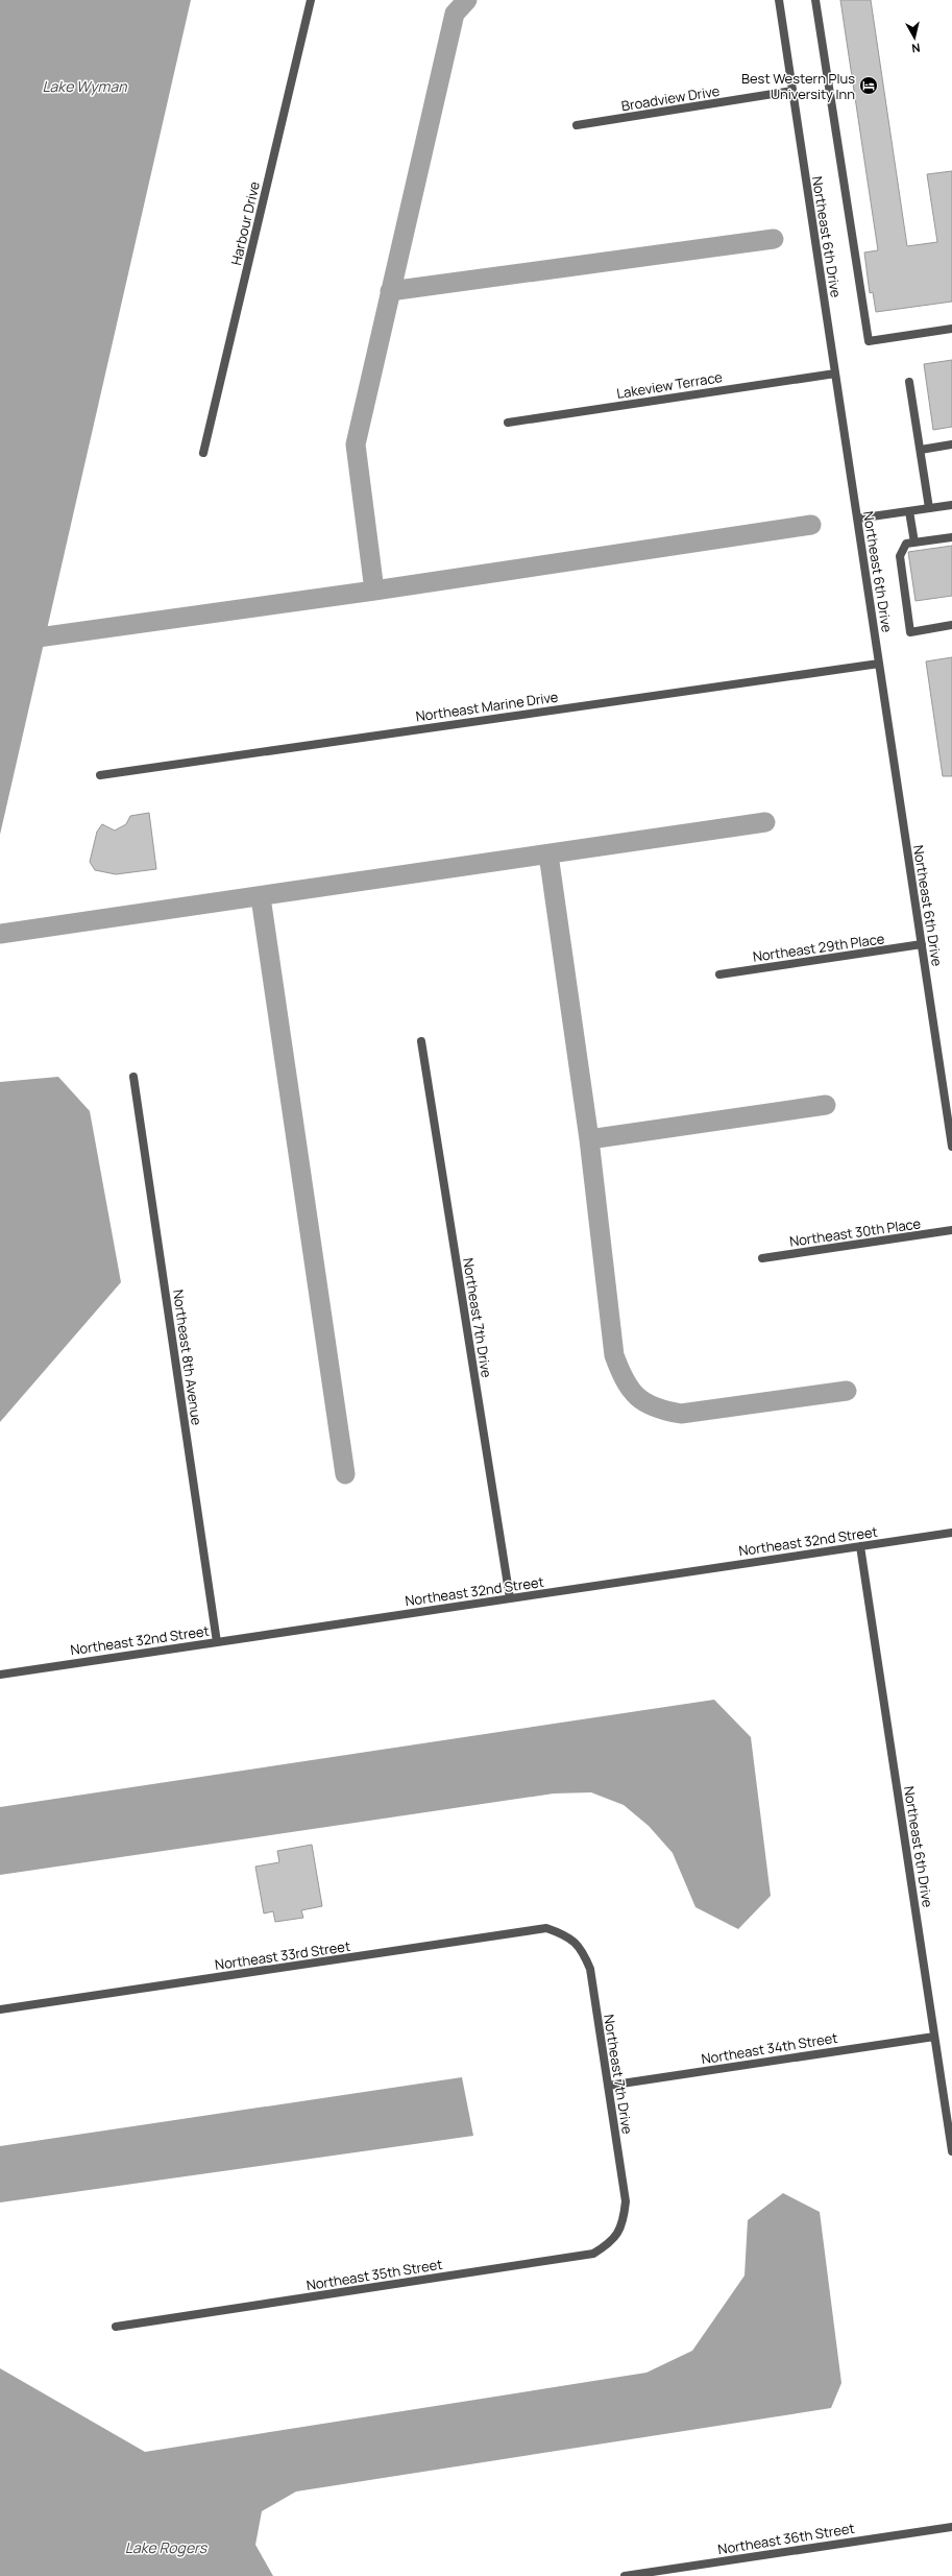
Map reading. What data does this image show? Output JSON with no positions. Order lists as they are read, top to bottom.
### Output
{
  "streets": {
    "street": [
      "Broadview Drive",
      "Harbour Drive",
      "Northeast 6th Drive",
      "Lakeview Terrace",
      "Northeast Marine Drive",
      "Northeast 29th Place",
      "Northeast 30th Place",
      "Northeast 7th Drive",
      "Northeast 8th Avenue",
      "Northeast 32nd Street",
      "Northeast 33rd Street",
      "Northeast 34th Street",
      "Northeast 35th Street",
      "Northeast 36th Street"
    ]
  },
  "crossings": [
    ["Broadview Drive", "Northeast 6th Drive"],
    ["Northeast 6th Drive", "Lakeview Terrace"],
    ["Northeast 6th Drive", "Northeast Marine Drive"],
    ["Northeast 6th Drive", "Northeast 29th Place"],
    ["Northeast 6th Drive", "Northeast 32nd Street"],
    ["Northeast 6th Drive", "Northeast 34th Street"],
    ["Northeast 7th Drive", "Northeast 32nd Street"],
    ["Northeast 7th Drive", "Northeast 33rd Street"],
    ["Northeast 7th Drive", "Northeast 34th Street"],
    ["Northeast 7th Drive", "Northeast 35th Street"],
    ["Northeast 8th Avenue", "Northeast 32nd Street"]
  ],
  "water": ["Lake Wyman", "Lake Rogers"],
  "places": {
    "hotel": ["Best Western Plus University Inn"]
  },
  "north": "bottom"
}
